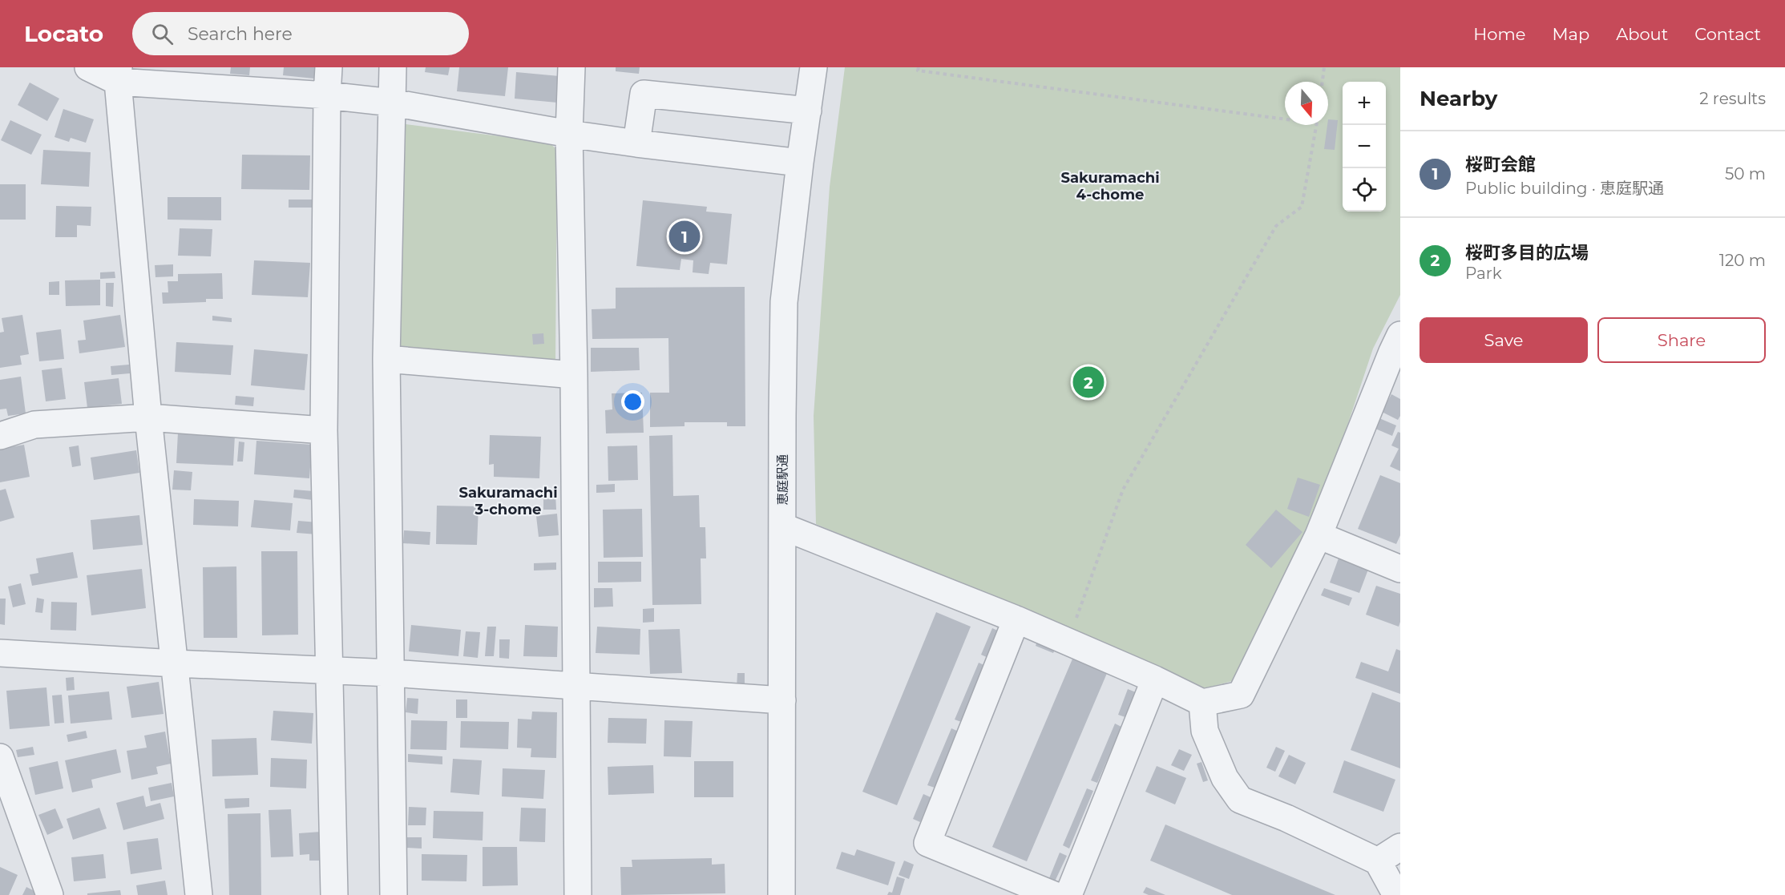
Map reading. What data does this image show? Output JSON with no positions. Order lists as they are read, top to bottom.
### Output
{
  "streets": {
    "street": ["恵庭駅通"]
  },
  "districts": ["Sakuramachi 4-chome", "Sakuramachi 3-chome"],
  "north": "bottom",
  "page": {
    "header": "Locato",
    "search": "Search here",
    "nav": [
      "Home",
      "Map",
      "About",
      "Contact"
    ],
    "heading": ["Nearby", "2 results"],
    "map_buttons": ["+", "−"],
    "list": [
      {
        "mark": "1",
        "name": "桜町会館",
        "note": "Public building · 恵庭駅通",
        "value": "50 m"
      },
      {
        "mark": "2",
        "name": "桜町多目的広場",
        "note": "Park",
        "value": "120 m"
      }
    ],
    "pins": ["1", "2"],
    "buttons": ["Save", "Share"]
  }
}
